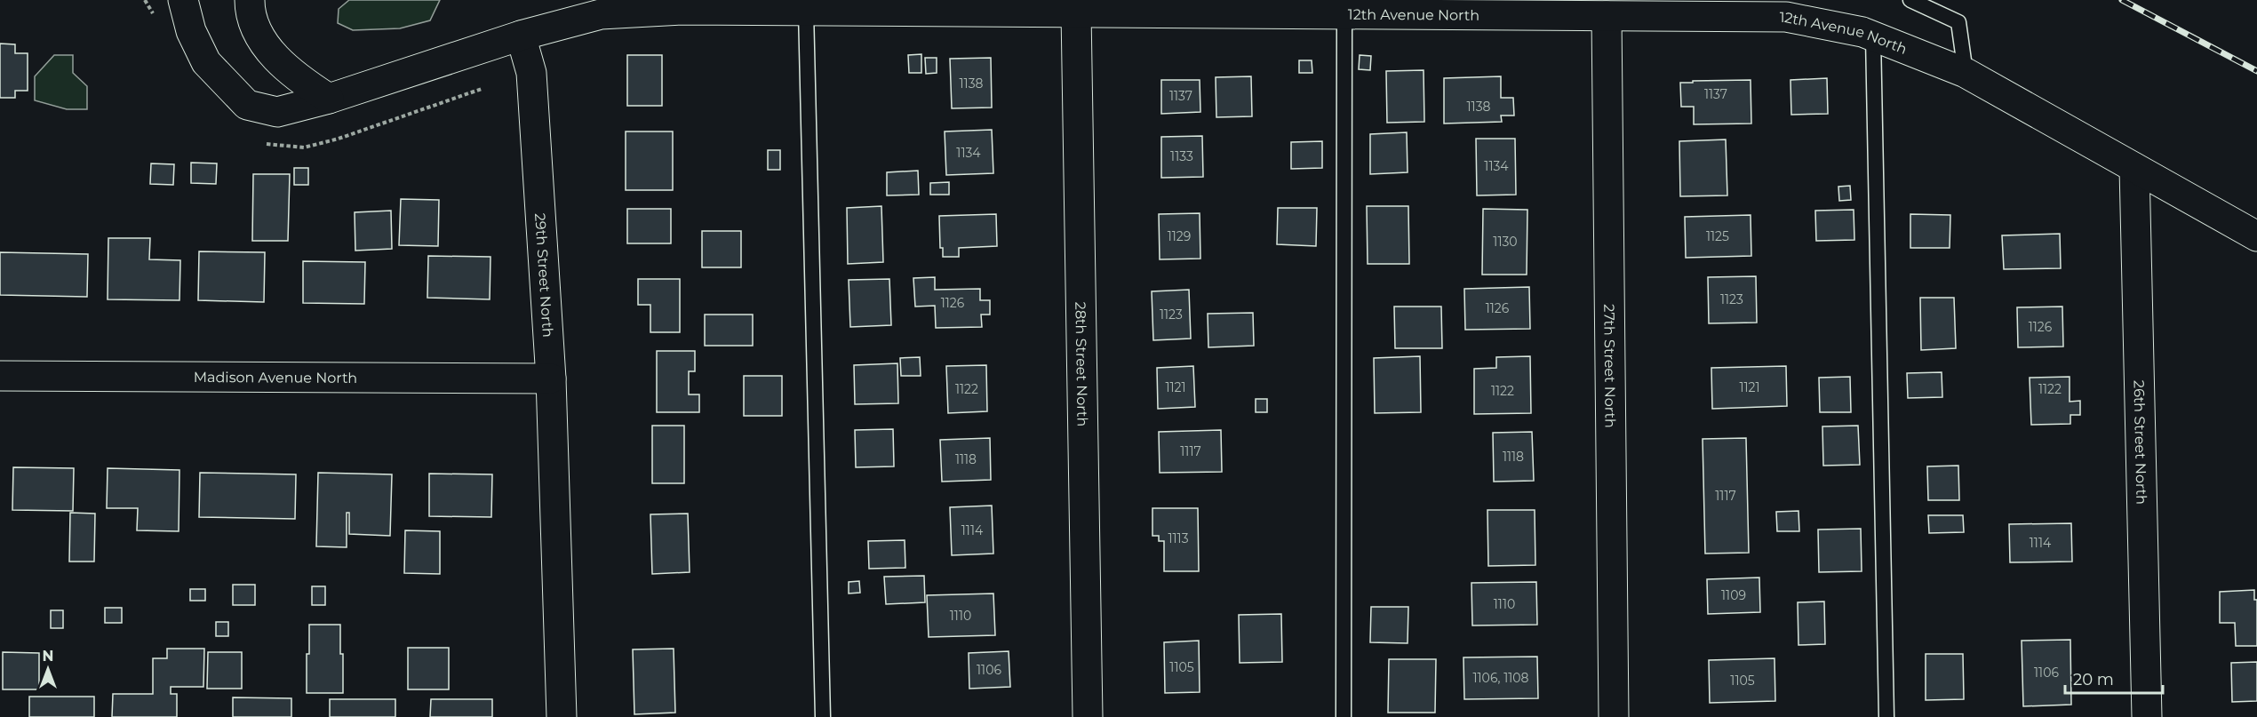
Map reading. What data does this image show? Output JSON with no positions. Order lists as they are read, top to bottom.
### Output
{
  "streets": {
    "street": [
      "12th Avenue North",
      "29th Street North",
      "28th Street North",
      "27th Street North",
      "Madison Avenue North",
      "26th Street North"
    ]
  },
  "crossings": [
    ["12th Avenue North", "29th Street North"],
    ["12th Avenue North", "28th Street North"],
    ["12th Avenue North", "27th Street North"],
    ["12th Avenue North", "26th Street North"],
    ["29th Street North", "Madison Avenue North"]
  ],
  "house_numbers": [
    "1138",
    "1137",
    "1137",
    "1138",
    "1134",
    "1133",
    "1134",
    "1129",
    "1125",
    "1130",
    "1123",
    "1126",
    "1126",
    "1123",
    "1126",
    "1121",
    "1121",
    "1122",
    "1122",
    "1122",
    "1117",
    "1118",
    "1118",
    "1117",
    "1114",
    "1113",
    "1114",
    "1109",
    "1110",
    "1110",
    "1105",
    "1106",
    "1106",
    "1106, 1108",
    "1105"
  ],
  "scale_bar": "20 m",
  "north": "top"
}
